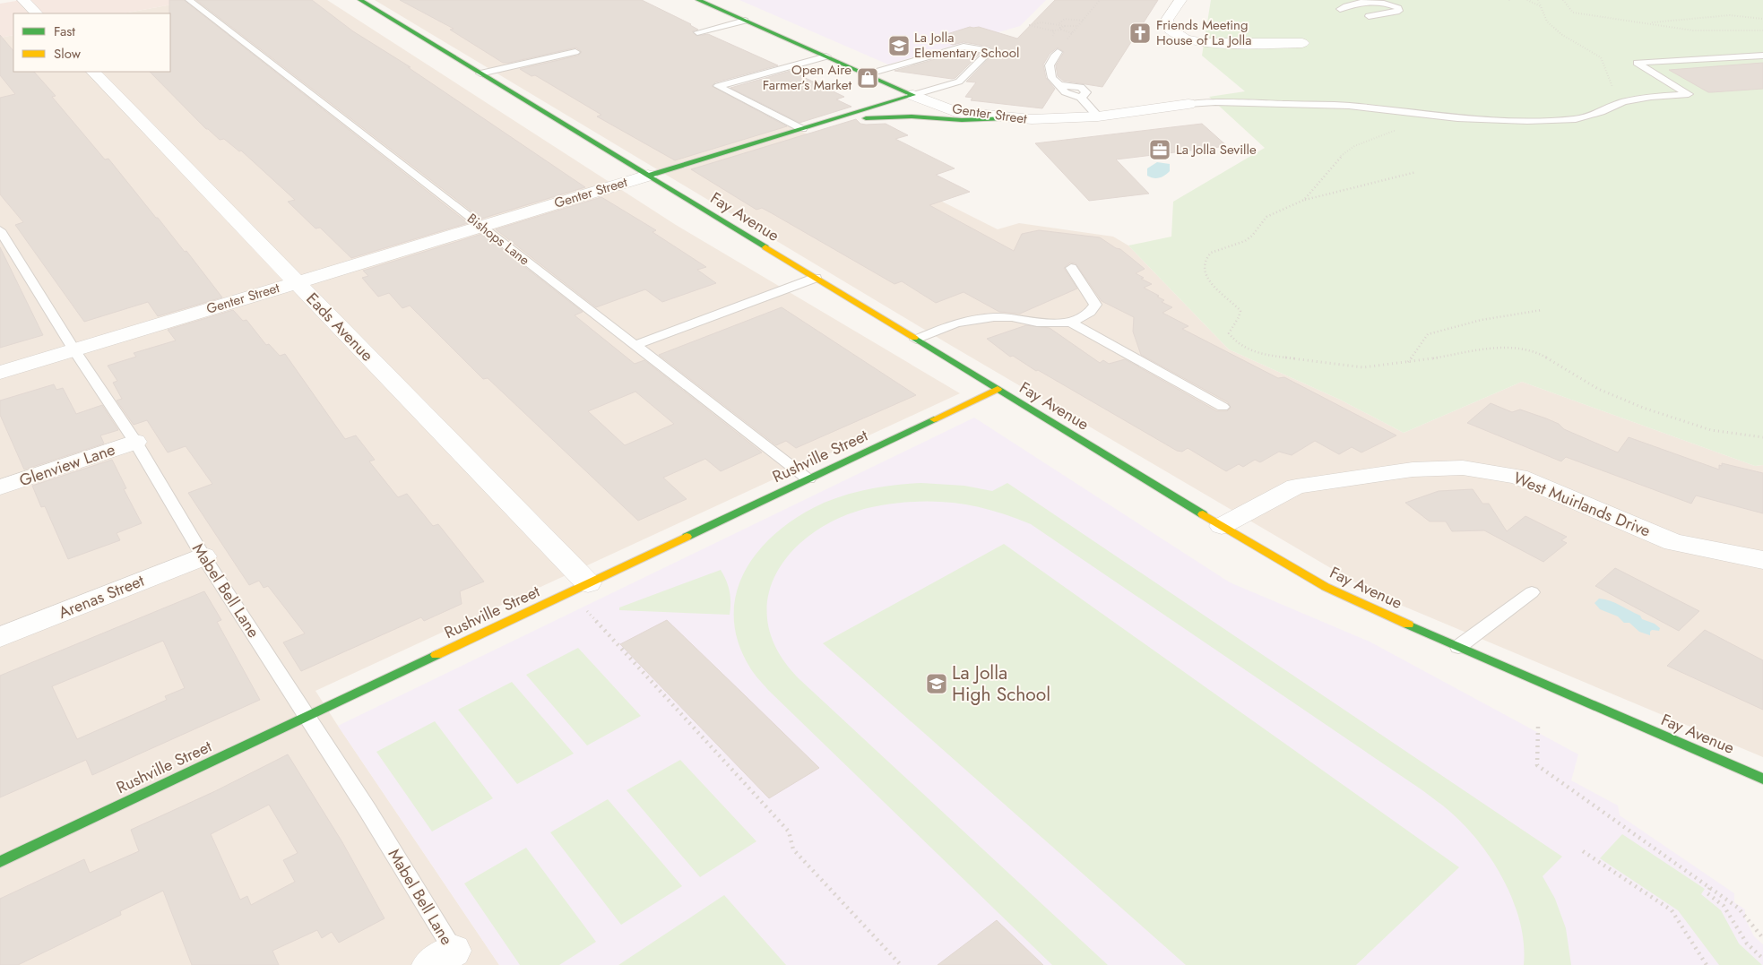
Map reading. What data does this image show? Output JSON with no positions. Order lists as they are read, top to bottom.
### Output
{
  "streets": {
    "street": [
      "Genter Street",
      "Fay Avenue",
      "Eads Avenue",
      "Rushville Street",
      "Glenview Lane",
      "West Muirlands Drive",
      "Arenas Street"
    ],
    "lane": ["Bishops Lane", "Mabel Bell Lane"]
  },
  "crossings": [
    ["Genter Street", "Fay Avenue"],
    ["Genter Street", "Bishops Lane"],
    ["Genter Street", "Eads Avenue"],
    ["Genter Street", "Mabel Bell Lane"],
    ["Fay Avenue", "Rushville Street"],
    ["Fay Avenue", "West Muirlands Drive"],
    ["Bishops Lane", "Rushville Street"],
    ["Eads Avenue", "Rushville Street"],
    ["Rushville Street", "Mabel Bell Lane"],
    ["Glenview Lane", "Mabel Bell Lane"],
    ["Mabel Bell Lane", "Arenas Street"]
  ],
  "places": {
    "church": ["Friends Meeting House of La Jolla"],
    "school or university": ["La Jolla Elementary School", "La Jolla High School"],
    "shop": ["Open Aire Farmer’s Market"],
    "office": ["La Jolla Seville"]
  },
  "legend": ["Fast", "Slow"]
}
